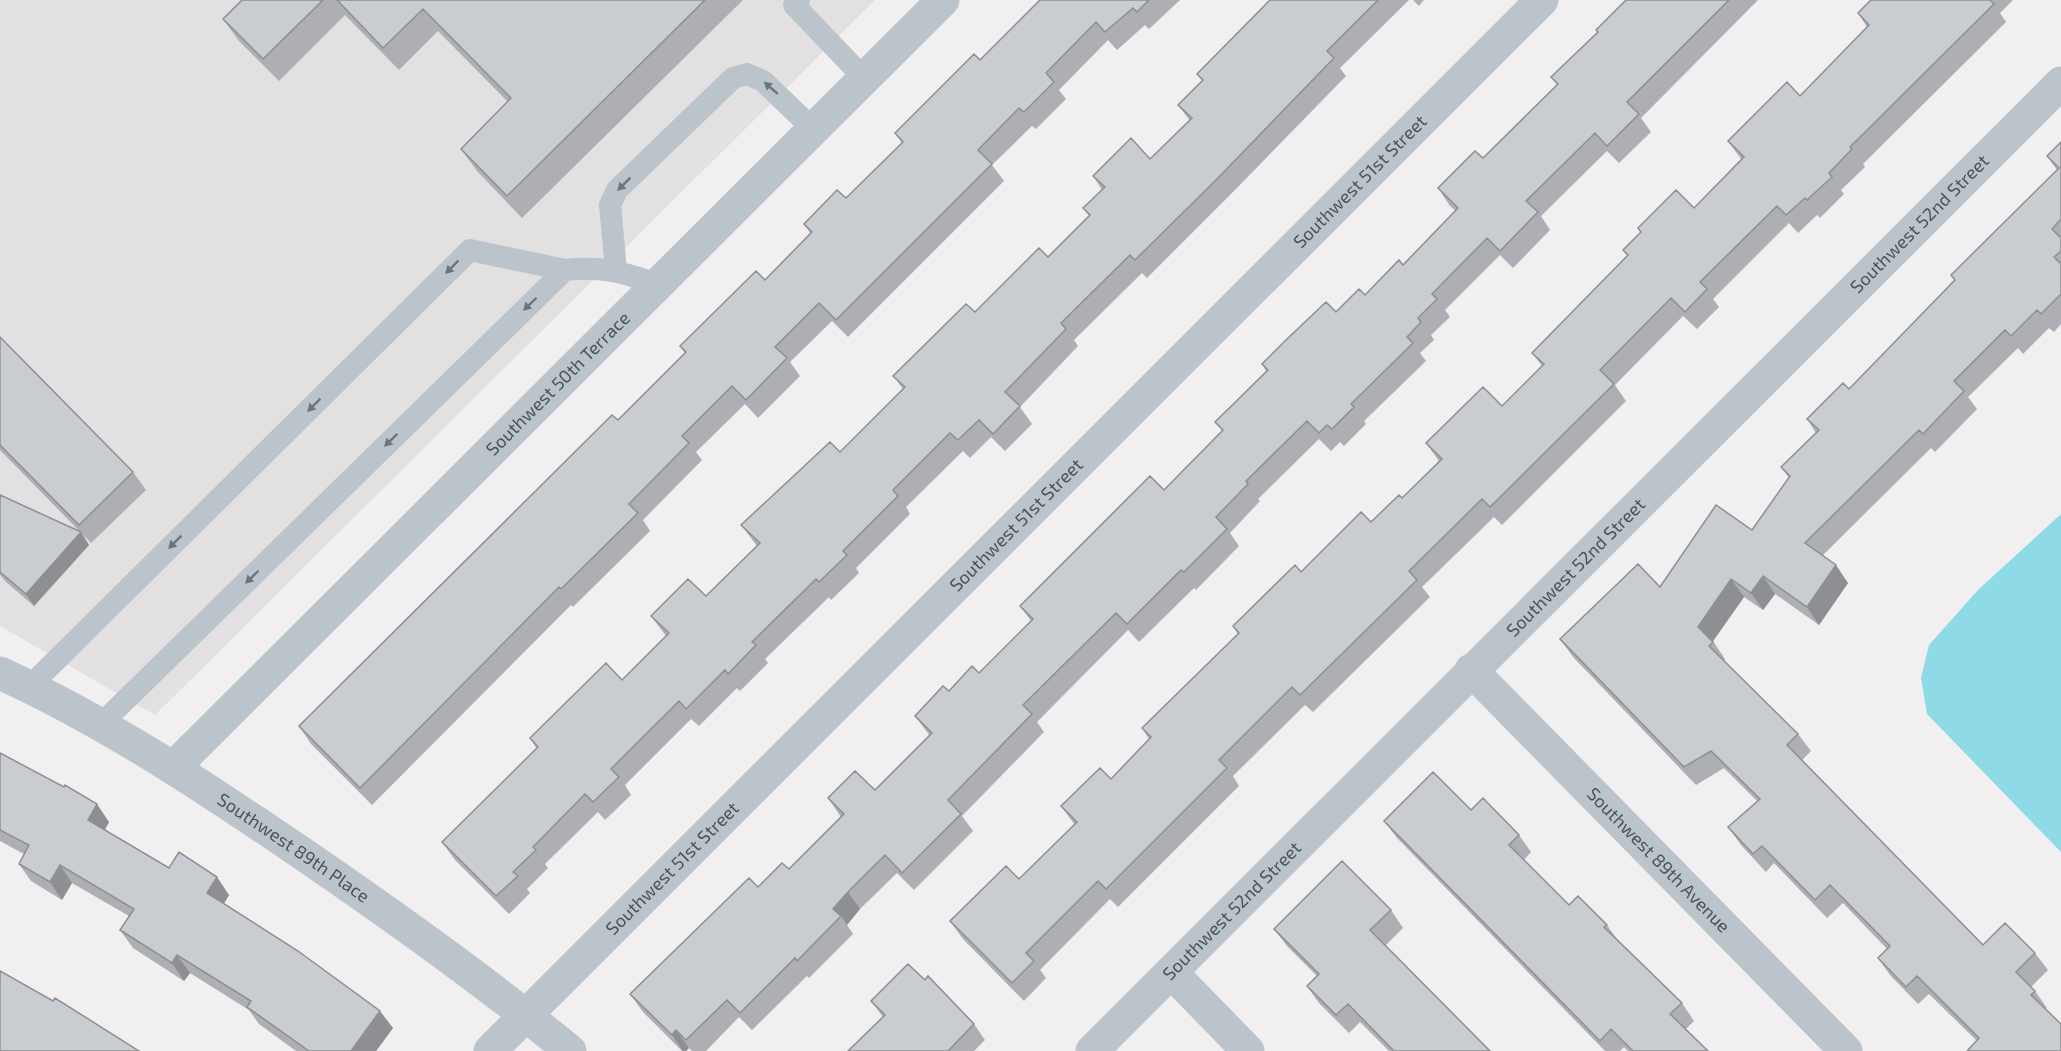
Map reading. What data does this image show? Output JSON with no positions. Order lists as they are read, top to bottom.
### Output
{
  "streets": {
    "street": [
      "Southwest 51st Street",
      "Southwest 52nd Street",
      "Southwest 50th Terrace",
      "Southwest 89th Place",
      "Southwest 89th Avenue"
    ]
  },
  "crossings": [
    ["Southwest 51st Street", "Southwest 89th Place"],
    ["Southwest 52nd Street", "Southwest 89th Avenue"],
    ["Southwest 50th Terrace", "Southwest 89th Place"]
  ]
}
